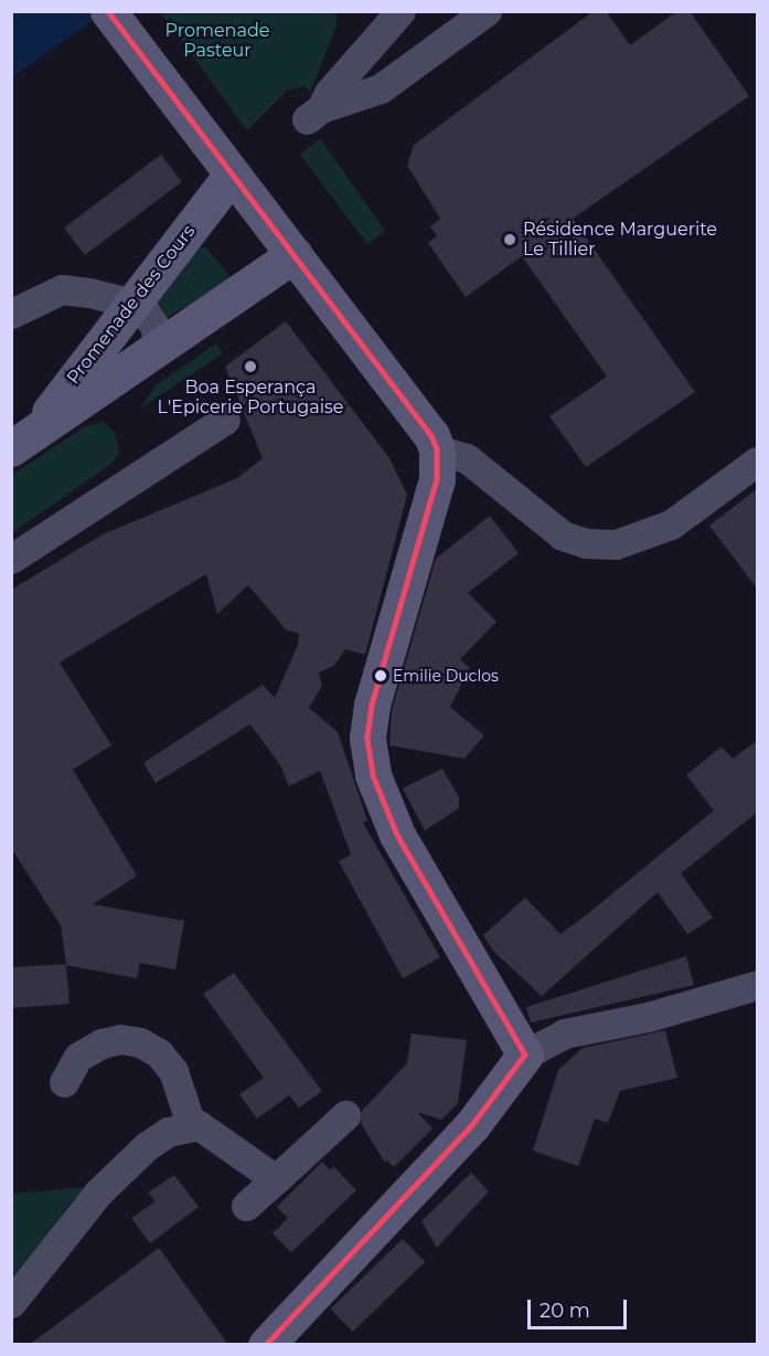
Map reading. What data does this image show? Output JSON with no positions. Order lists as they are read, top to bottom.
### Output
{
  "streets": {
    "street": ["Promenade des Cours"]
  },
  "parks": ["Promenade Pasteur"],
  "places": ["Résidence Marguerite Le Tillier", "Boa Esperança L'Epicerie Portugaise", "Emilie Duclos"],
  "scale_bar": "20 m"
}
